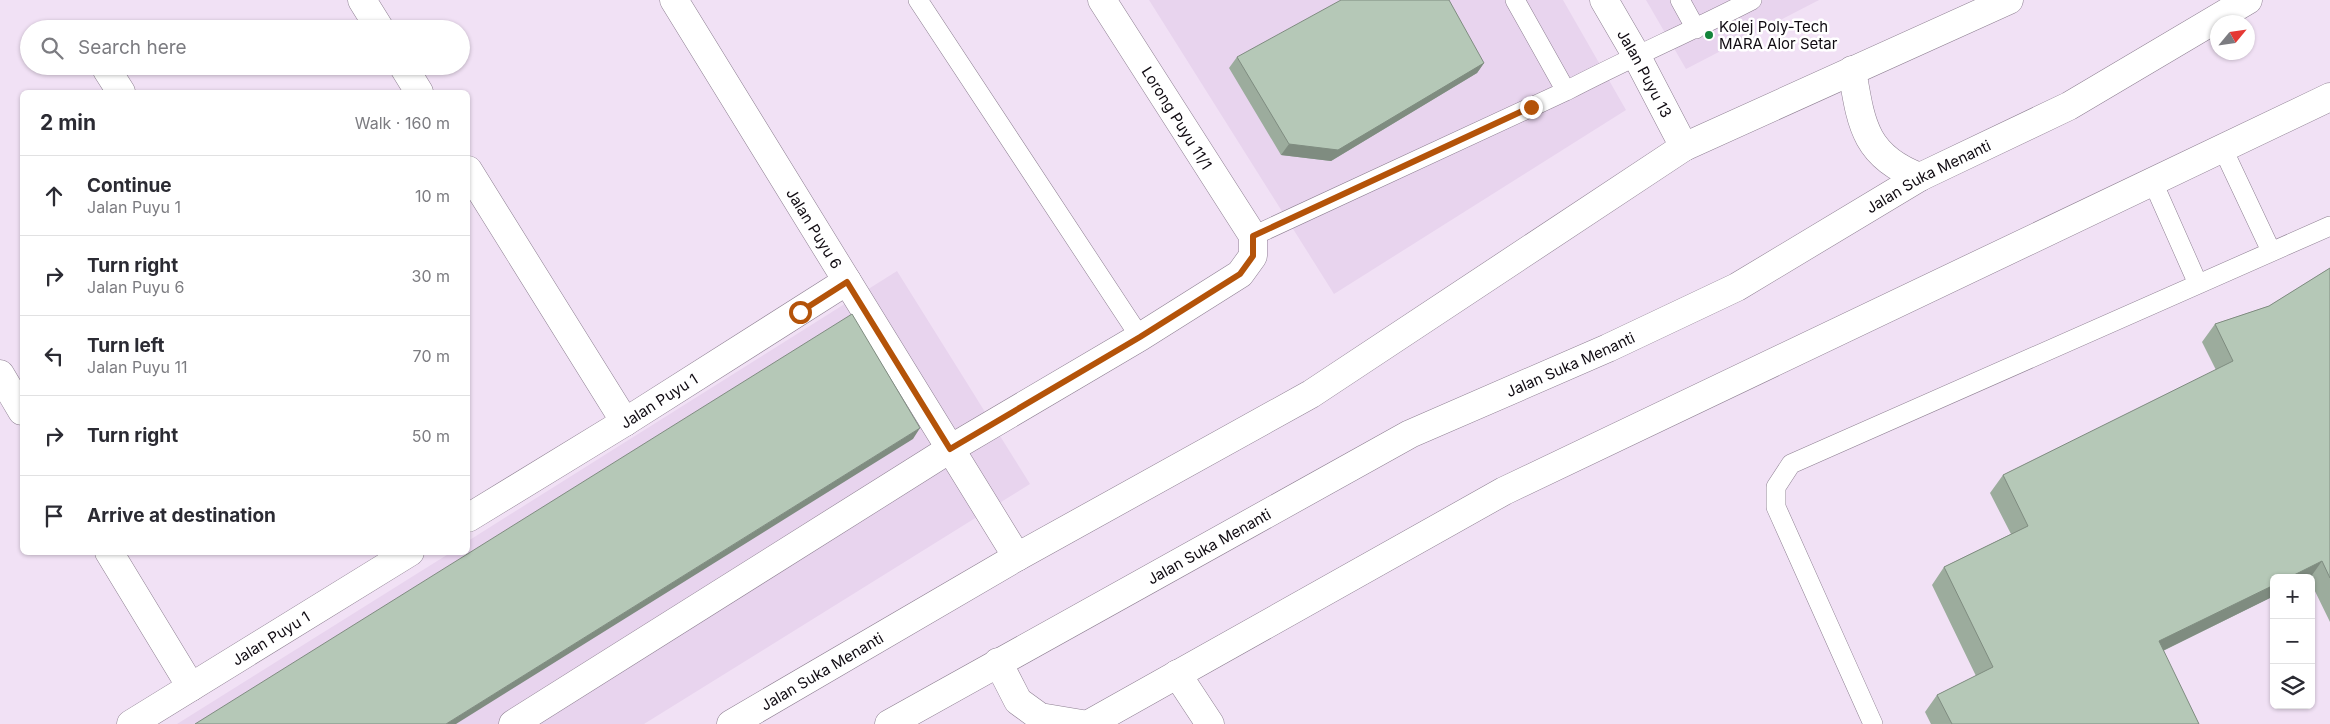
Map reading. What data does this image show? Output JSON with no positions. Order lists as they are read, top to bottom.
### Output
{
  "streets": {
    "street": [
      "Jalan Puyu 13",
      "Lorong Puyu 11/1",
      "Jalan Suka Menanti",
      "Jalan Puyu 6",
      "Jalan Puyu 1"
    ]
  },
  "crossings": [
    ["Jalan Puyu 13", "Jalan Suka Menanti"],
    ["Jalan Suka Menanti", "Jalan Puyu 6"],
    ["Jalan Puyu 6", "Jalan Puyu 1"]
  ],
  "places": ["Kolej Poly-Tech MARA Alor Setar"],
  "north": "top right",
  "page": {
    "search": "Search here",
    "heading": ["2 min", "Walk · 160 m"],
    "list": [
      ["Continue", "Jalan Puyu 1", "10 m"],
      ["Turn right", "Jalan Puyu 6", "30 m"],
      ["Turn left", "Jalan Puyu 11", "70 m"],
      ["Turn right", "50 m"],
      "Arrive at destination"
    ],
    "map_buttons": ["+", "−"]
  }
}
